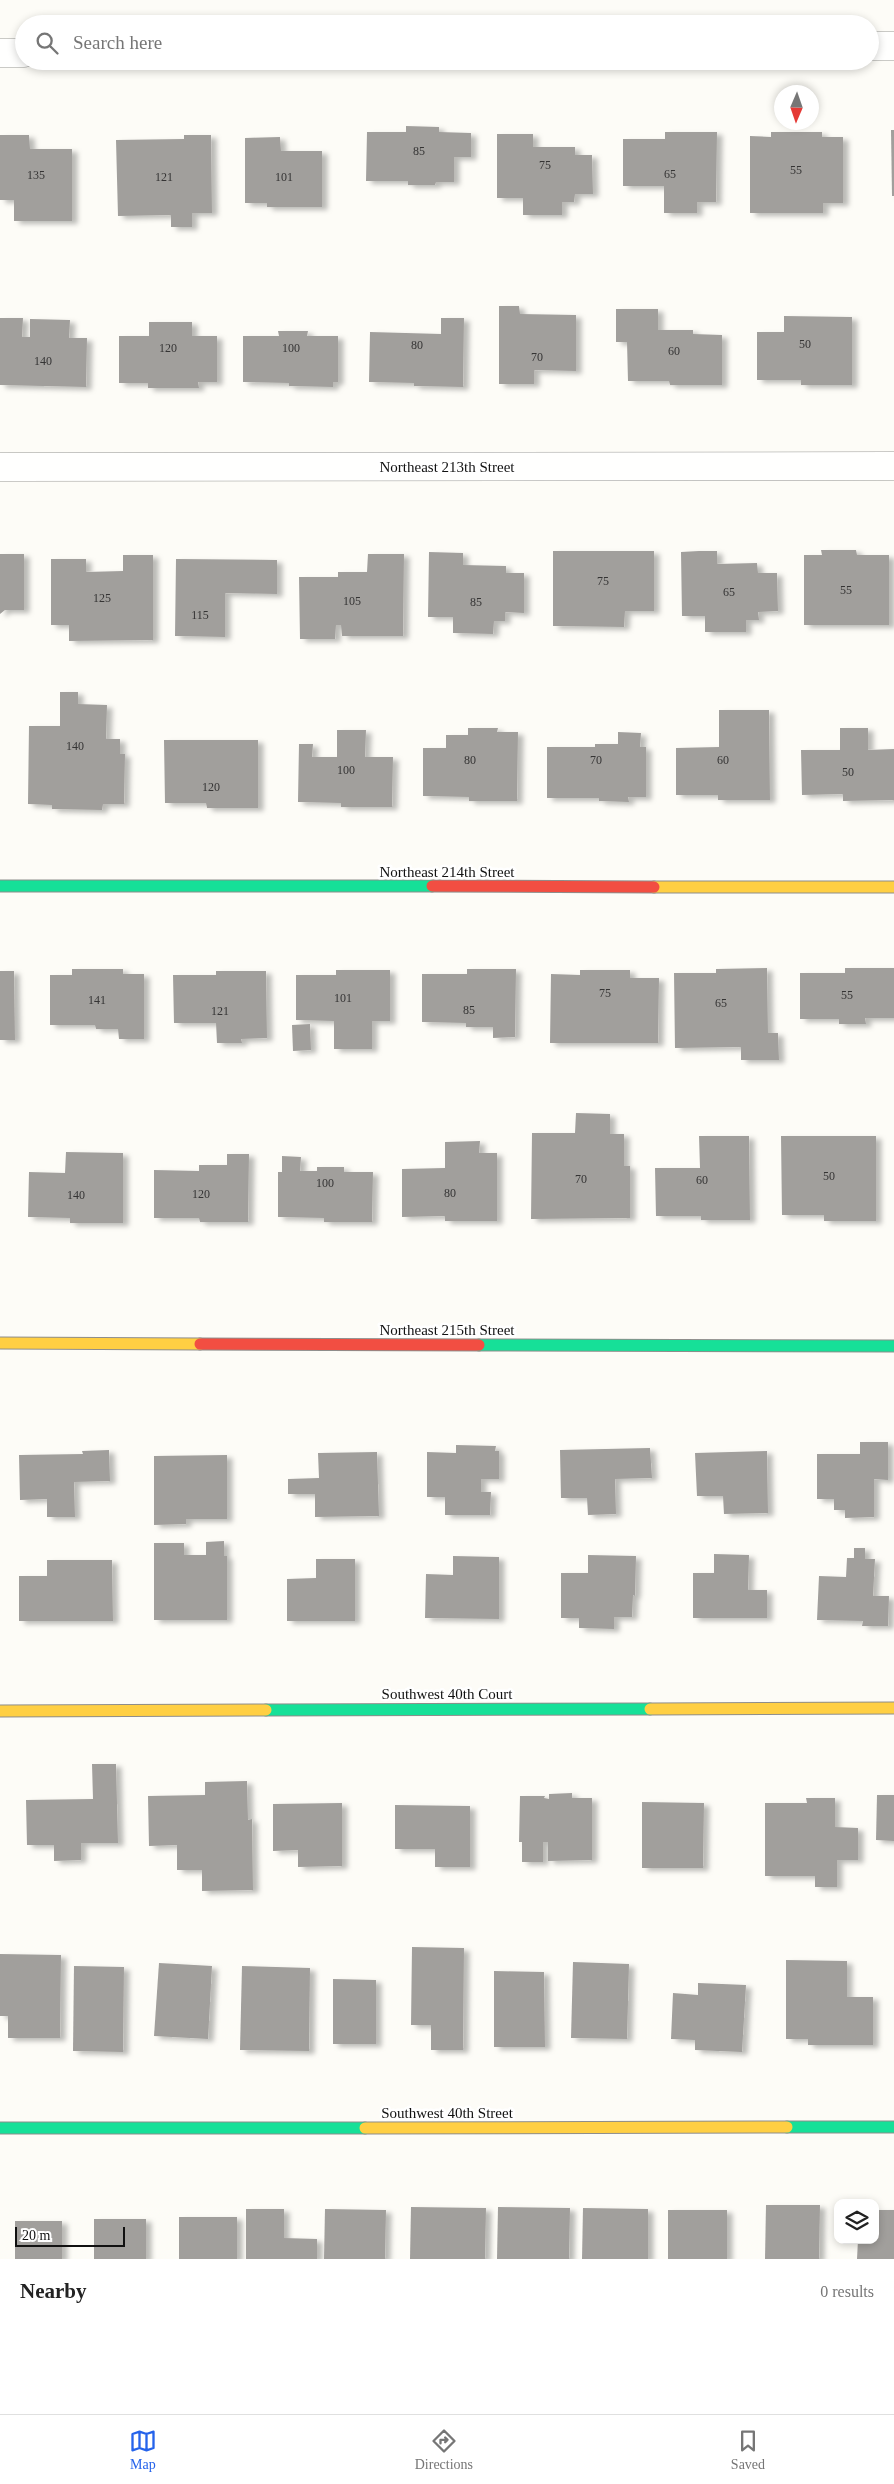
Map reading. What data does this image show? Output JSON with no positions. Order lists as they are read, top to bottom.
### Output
{
  "streets": {
    "street": [
      "Northeast 213th Street",
      "Northeast 214th Street",
      "Northeast 215th Street",
      "Southwest 40th Court",
      "Southwest 40th Street"
    ]
  },
  "house_numbers": [
    "85",
    "75",
    "55",
    "65",
    "135",
    "121",
    "101",
    "50",
    "80",
    "120",
    "100",
    "60",
    "70",
    "140",
    "75",
    "55",
    "65",
    "125",
    "105",
    "85",
    "115",
    "140",
    "80",
    "70",
    "60",
    "100",
    "50",
    "120",
    "75",
    "55",
    "101",
    "141",
    "65",
    "85",
    "121",
    "50",
    "70",
    "60",
    "100",
    "80",
    "120",
    "140"
  ],
  "scale_bar": "20 m",
  "north": "bottom",
  "page": {
    "search": "Search here",
    "scale": "20 m",
    "heading": ["Nearby", "0 results"],
    "nav": ["Map", "Directions", "Saved"]
  }
}
